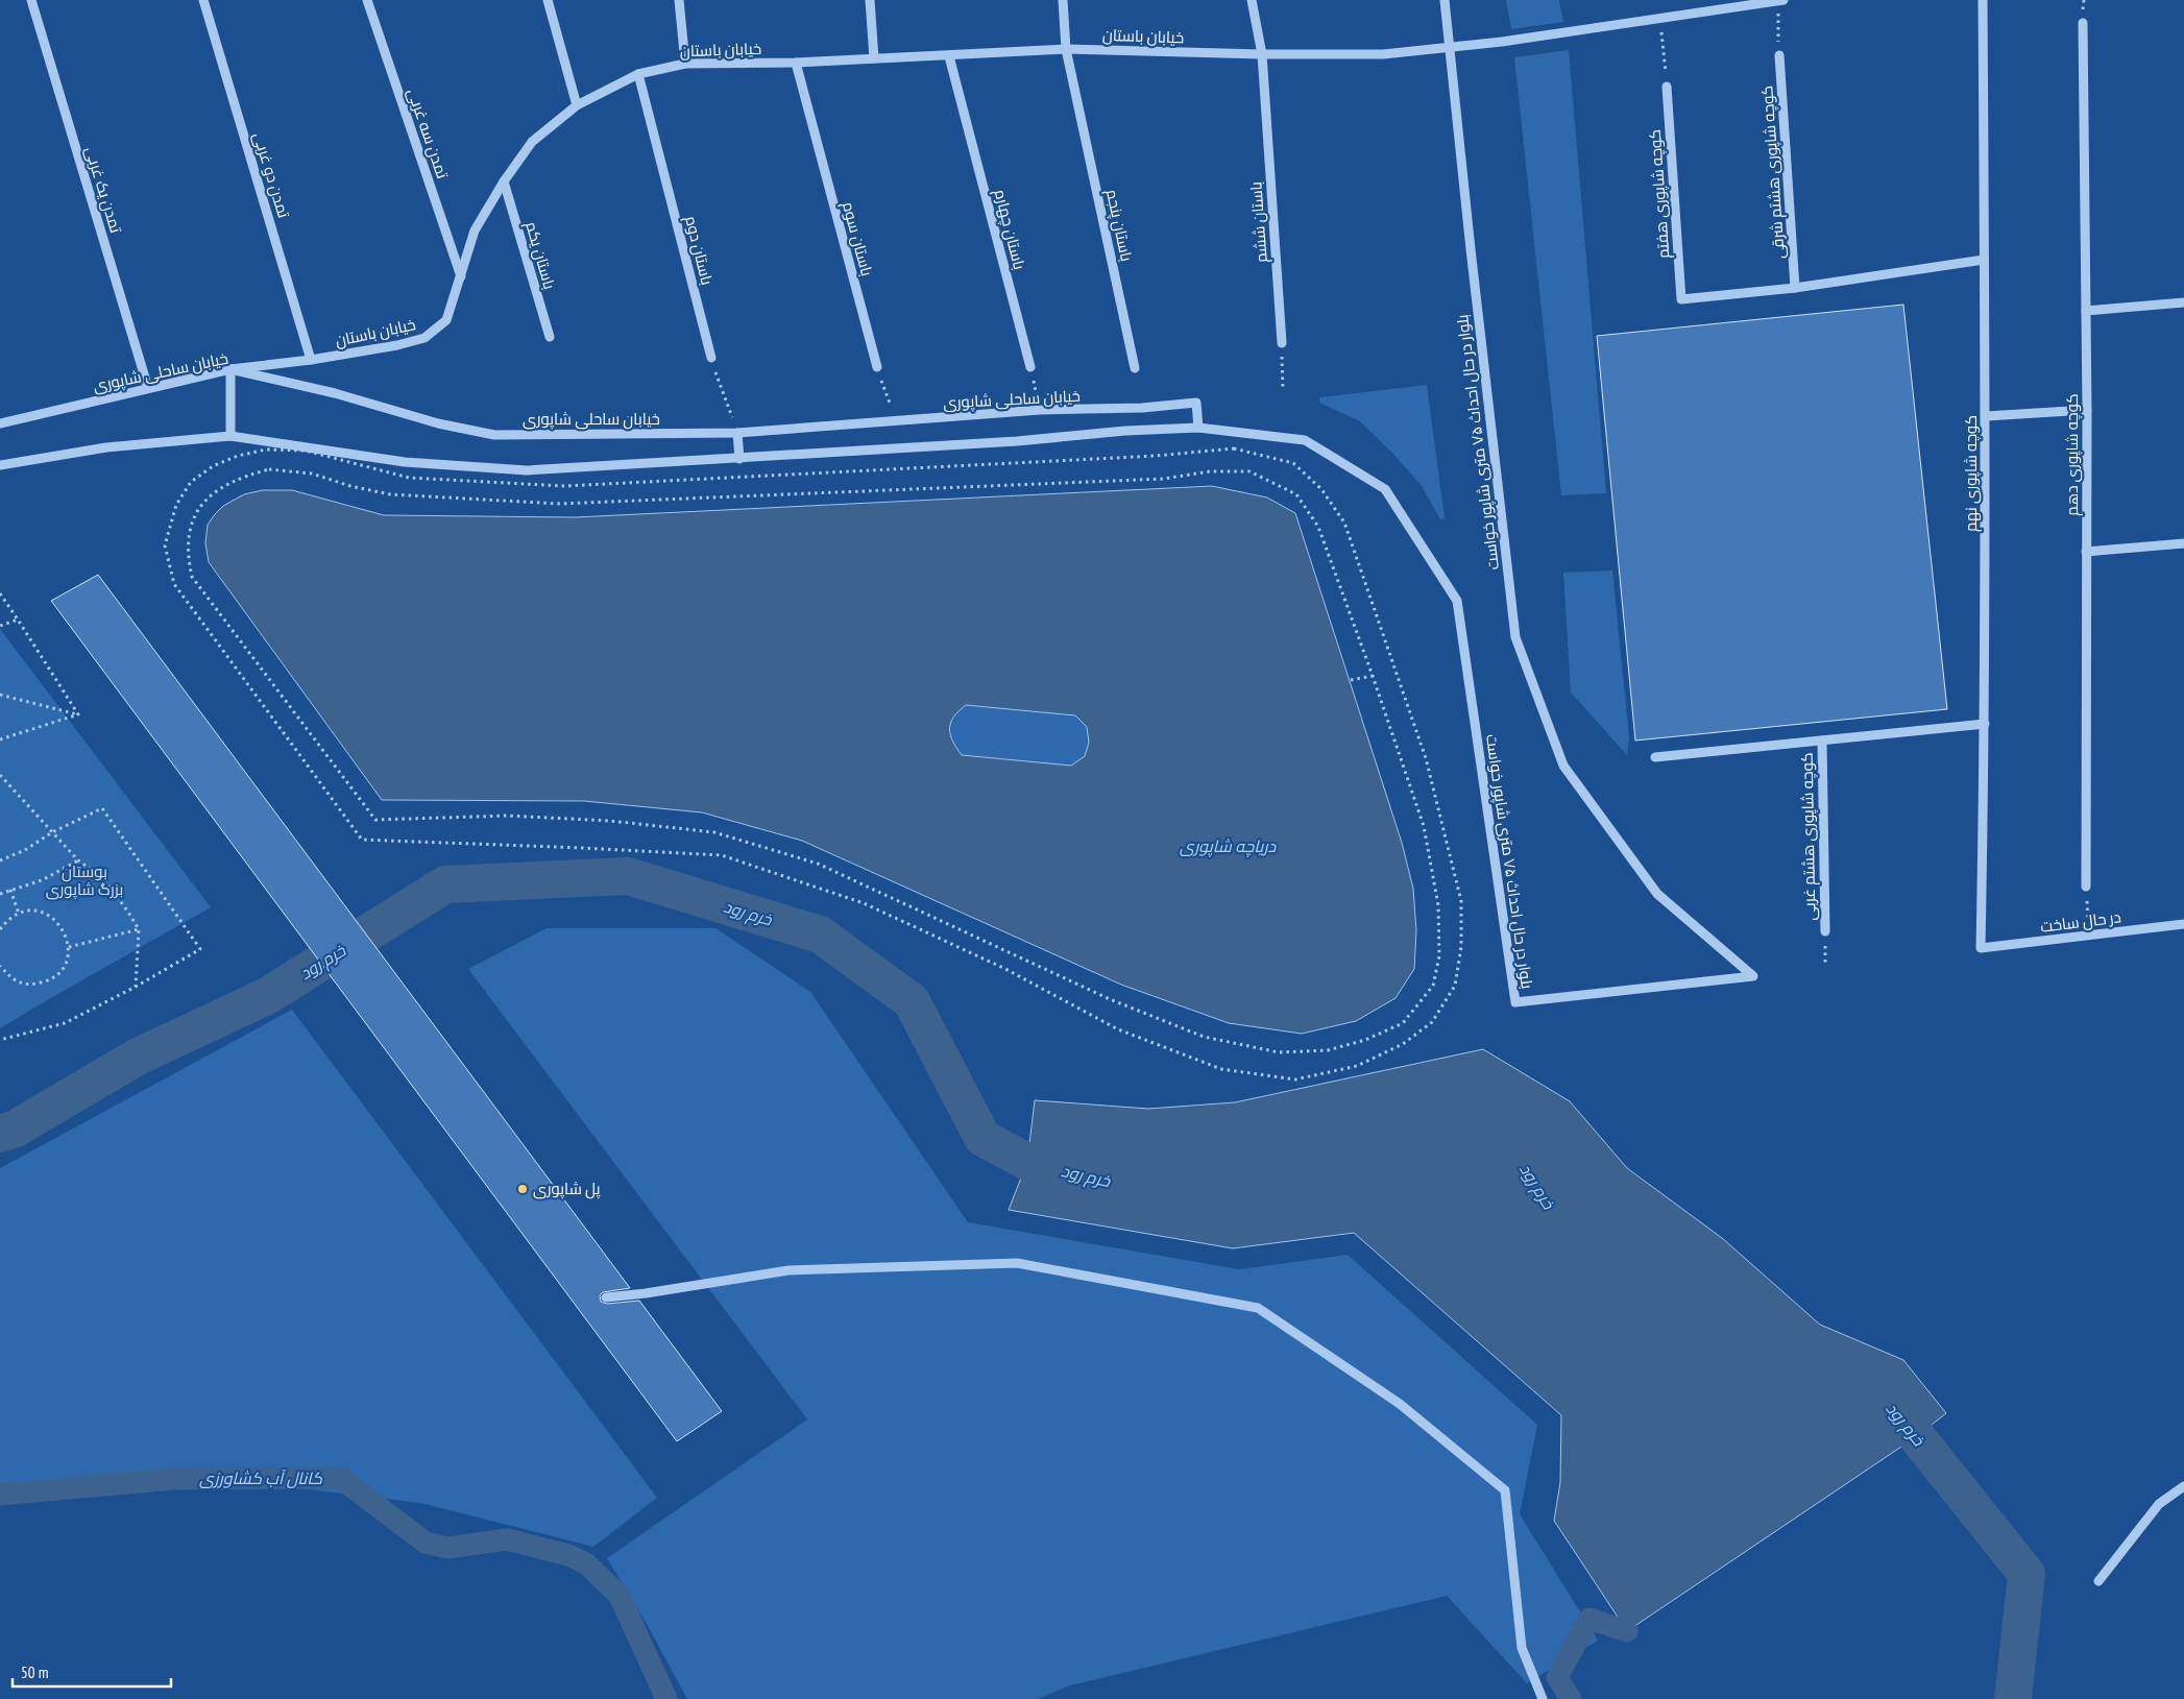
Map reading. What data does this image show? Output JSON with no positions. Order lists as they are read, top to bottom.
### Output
{
  "streets": {
    "street": [
      "خیابان باستان",
      "تمدن سه غربی",
      "کوچه شاپوری هشتم شرقی",
      "تمدن دو غربی",
      "تمدن یک غربی",
      "کوچه شاپوری هفتم",
      "باستان ششم",
      "باستان پنجم",
      "باستان چهارم",
      "باستان سوم",
      "باستان دوم",
      "باستان یکم",
      "خیابان ساحلی شاپوری",
      "بلوار در حال احداث ۷۵ متری شاپور خواست",
      "کوچه شاپوری دهم",
      "کوچه شاپوری نهم",
      "کوچه شاپوری هشتم غربی",
      "در حال ساخت"
    ]
  },
  "crossings": [
    ["خیابان باستان", "تمدن سه غربی"],
    ["خیابان باستان", "تمدن دو غربی"],
    ["خیابان باستان", "باستان ششم"],
    ["خیابان باستان", "باستان پنجم"],
    ["خیابان باستان", "باستان چهارم"],
    ["خیابان باستان", "باستان سوم"],
    ["خیابان باستان", "باستان دوم"],
    ["خیابان باستان", "باستان یکم"],
    ["خیابان باستان", "خیابان ساحلی شاپوری"],
    ["خیابان باستان", "بلوار در حال احداث ۷۵ متری شاپور خواست"],
    ["کوچه شاپوری هشتم شرقی", "کوچه شاپوری هفتم"],
    ["تمدن یک غربی", "خیابان ساحلی شاپوری"],
    ["خیابان ساحلی شاپوری", "بلوار در حال احداث ۷۵ متری شاپور خواست"],
    ["کوچه شاپوری نهم", "در حال ساخت"]
  ],
  "water": ["دریاچه شاپوری", "خرم رود", "کانال آب کشاورزی"],
  "parks": ["بوستان بزرگ شاپوری"],
  "places": ["پل شاپوری"],
  "scale_bar": "50 m"
}
